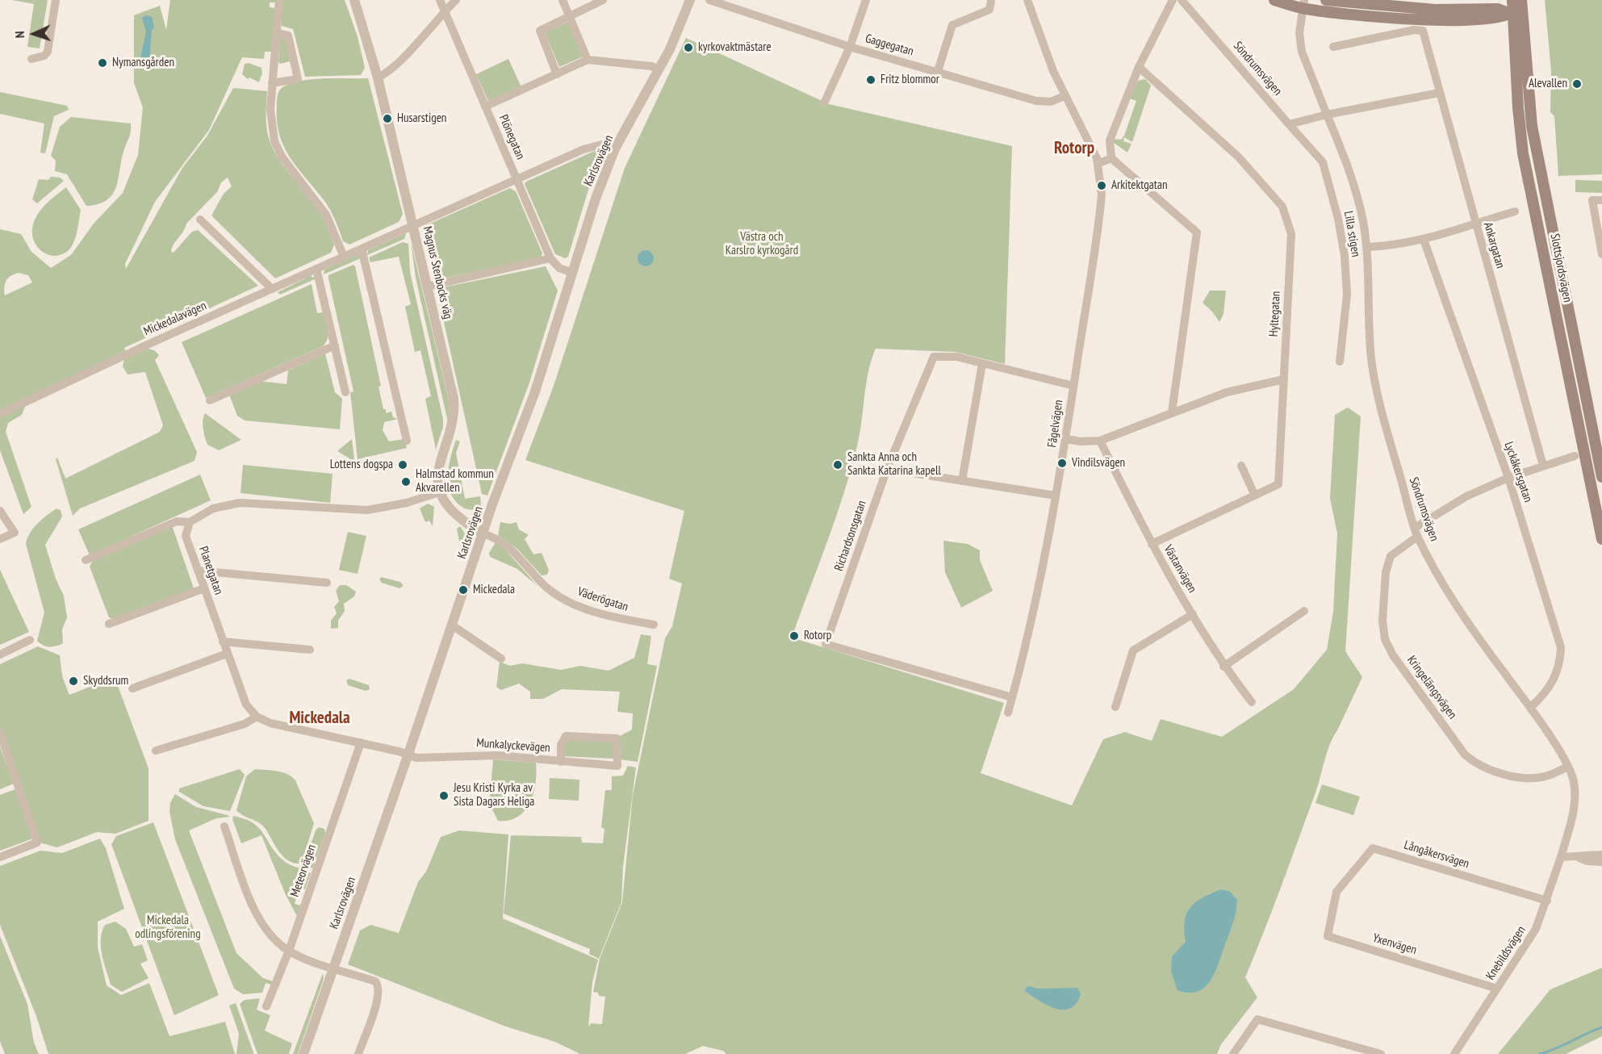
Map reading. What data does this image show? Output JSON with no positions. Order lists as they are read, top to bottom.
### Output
{
  "streets": {
    "main road": ["Slottsjordsvägen"],
    "street": [
      "Gaggegatan",
      "Söndrumsvägen",
      "Plönegatan",
      "Karlsrovägen",
      "Lilla stigen",
      "Ankargatan",
      "Magnus Stenbocks väg",
      "Hyltegatan",
      "Mickedalavägen",
      "Fågelvägen",
      "Lyckåkersgatan",
      "Richardsonsgatan",
      "Västanvägen",
      "Planetgatan",
      "Väderögatan",
      "Kringelängsvägen",
      "Munkalyckevägen",
      "Långåkersvägen",
      "Meteorvägen",
      "Yxenvägen",
      "Knebildsvägen"
    ]
  },
  "crossings": [
    ["Gaggegatan", "Fågelvägen"],
    ["Söndrumsvägen", "Lilla stigen"],
    ["Söndrumsvägen", "Lyckåkersgatan"],
    ["Söndrumsvägen", "Kringelängsvägen"],
    ["Söndrumsvägen", "Knebildsvägen"],
    ["Plönegatan", "Mickedalavägen"],
    ["Karlsrovägen", "Mickedalavägen"],
    ["Karlsrovägen", "Väderögatan"],
    ["Karlsrovägen", "Munkalyckevägen"],
    ["Ankargatan", "Kringelängsvägen"],
    ["Magnus Stenbocks väg", "Mickedalavägen"],
    ["Hyltegatan", "Västanvägen"],
    ["Fågelvägen", "Richardsonsgatan"],
    ["Lyckåkersgatan", "Kringelängsvägen"],
    ["Långåkersvägen", "Yxenvägen"],
    ["Långåkersvägen", "Knebildsvägen"],
    ["Yxenvägen", "Knebildsvägen"]
  ],
  "districts": ["Rotorp", "Mickedala"],
  "parks": ["Västra och Karslro kyrkogård", "Mickedala odlingsförening"],
  "places": [
    "kyrkovaktmästare",
    "Nymansgården",
    "Fritz blommor",
    "Alevallen",
    "Husarstigen",
    "Arkitektgatan",
    "Vindilsvägen",
    "Lottens dogspa",
    "Sankta Anna och Sankta Katarina kapell",
    "Halmstad kommun Akvarellen",
    "Mickedala",
    "Rotorp",
    "Skyddsrum",
    "Jesu Kristi Kyrka av Sista Dagars Heliga"
  ],
  "north": "left"
}
